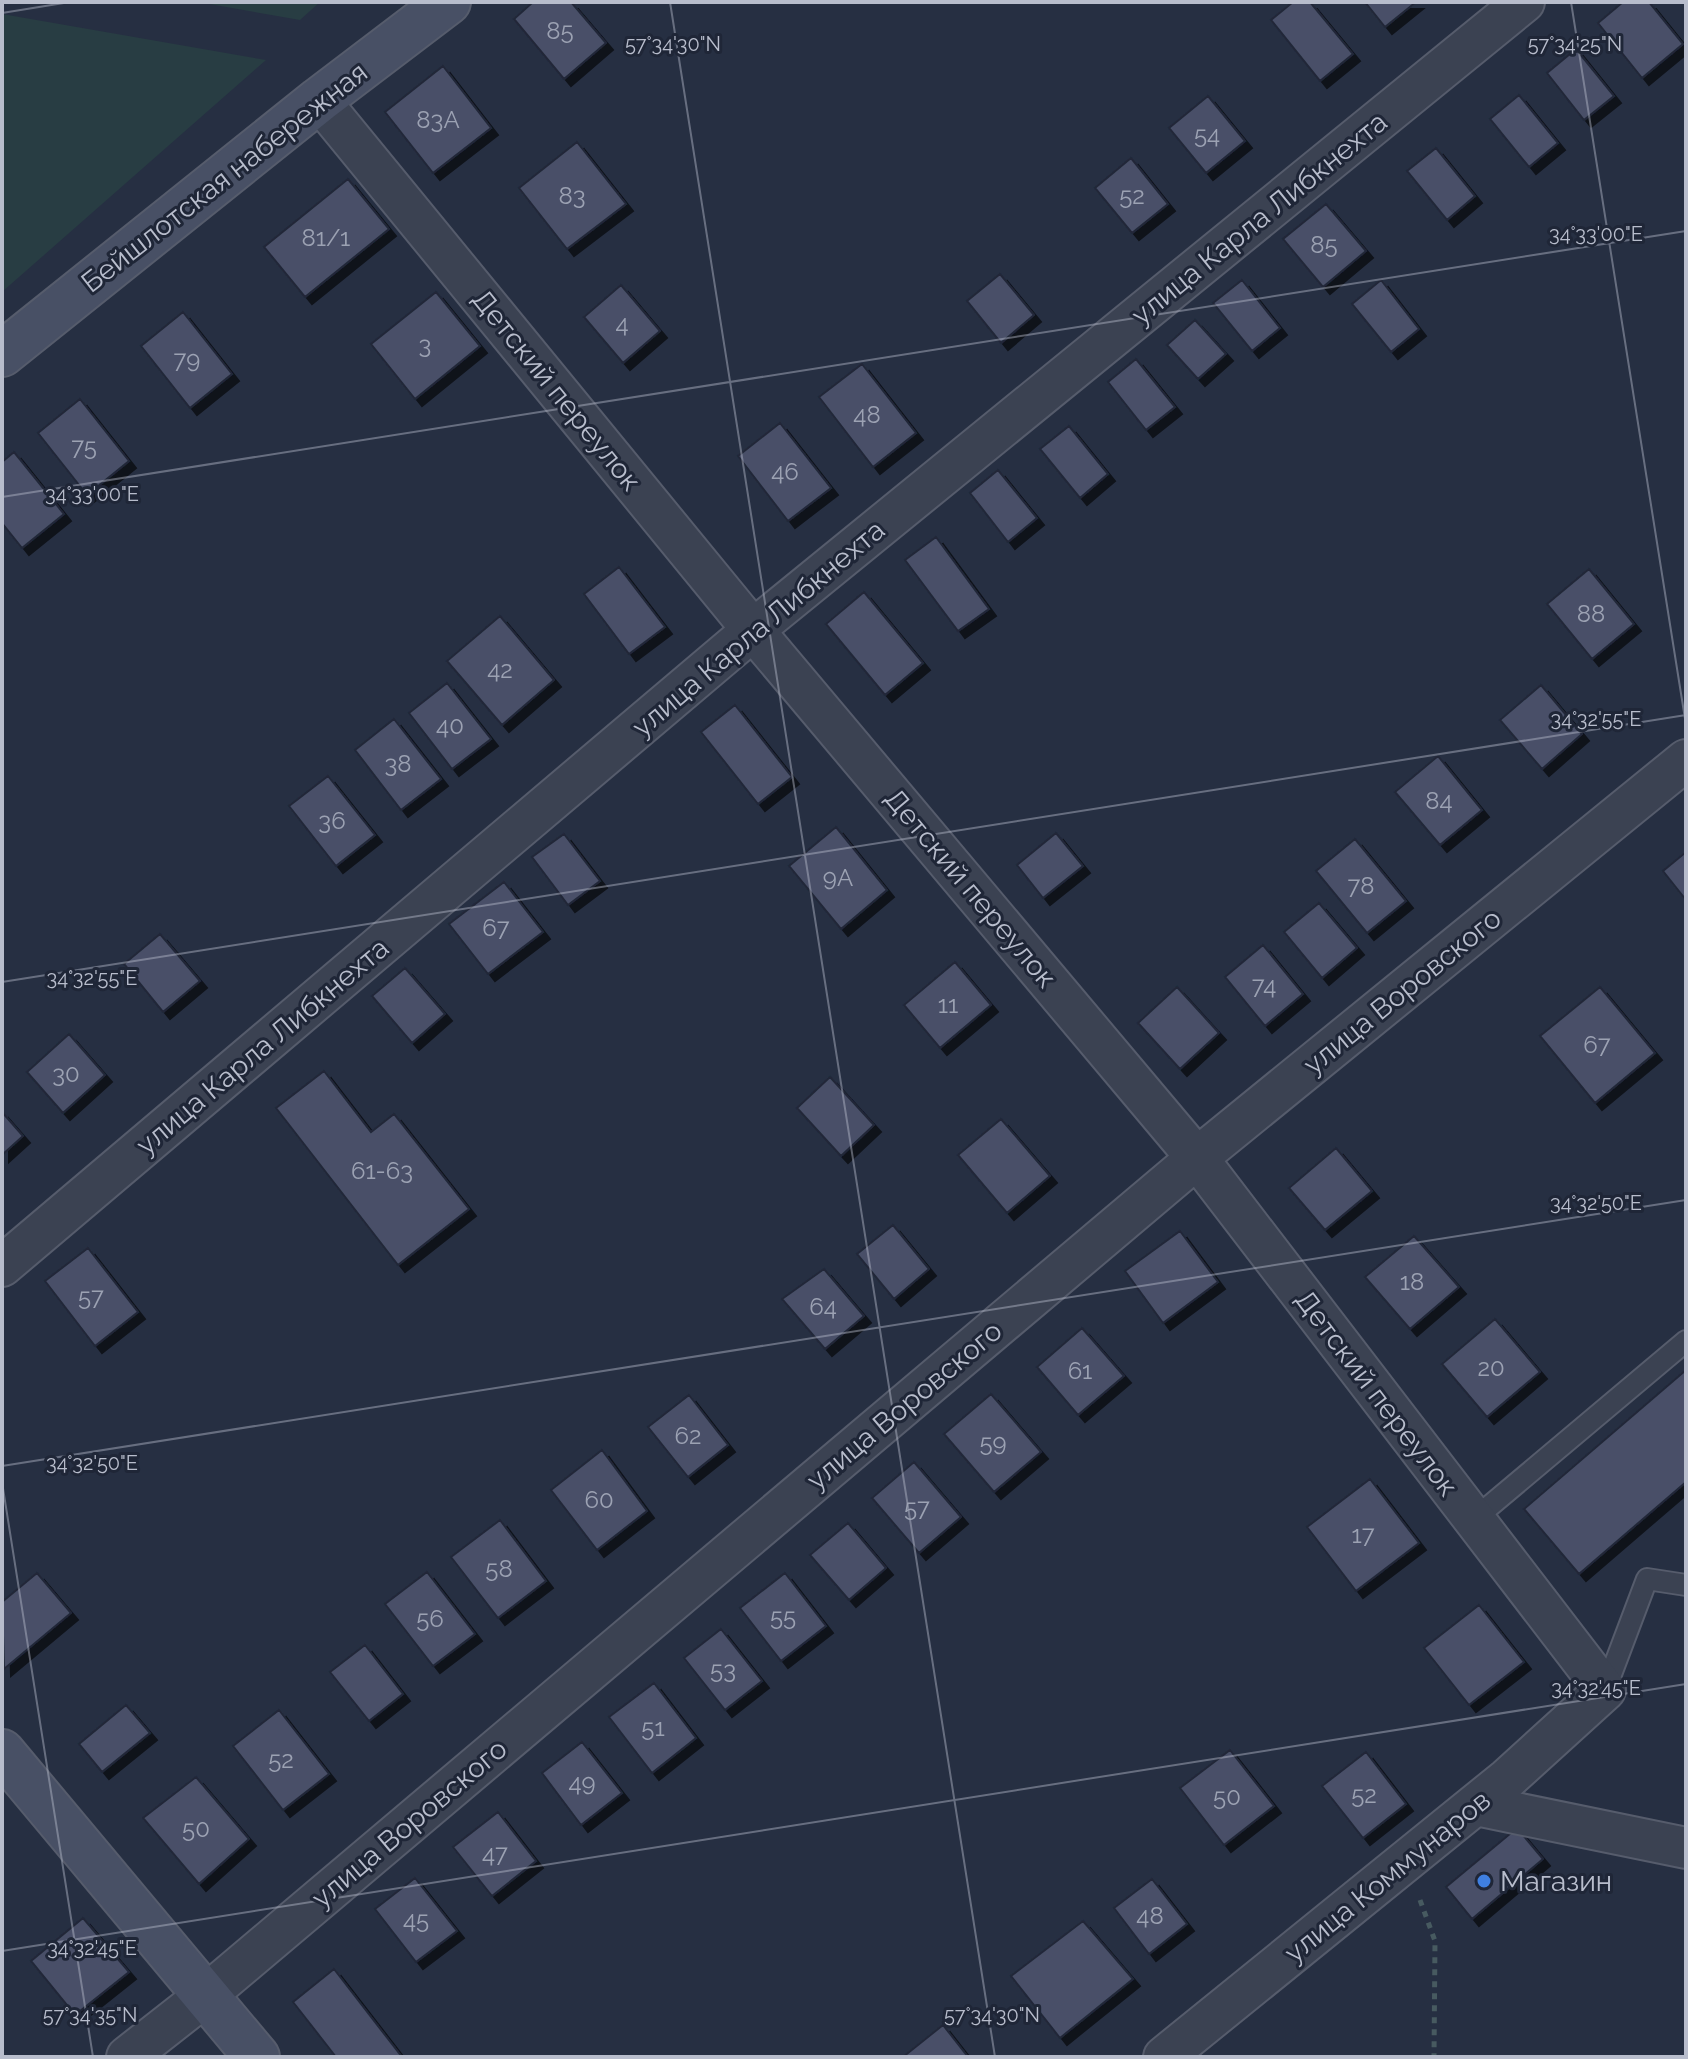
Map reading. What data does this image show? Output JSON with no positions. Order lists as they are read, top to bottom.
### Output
{
  "streets": {
    "street": [
      "Бейшлотская набережная",
      "улица Карла Либкнехта",
      "Детский переулок",
      "улица Воровского",
      "улица Коммунаров"
    ]
  },
  "crossings": [
    ["Бейшлотская набережная", "Детский переулок"],
    ["улица Карла Либкнехта", "Детский переулок"],
    ["Детский переулок", "улица Воровского"],
    ["Детский переулок", "улица Коммунаров"]
  ],
  "places": ["Магазин"],
  "house_numbers": [
    "85",
    "83А",
    "54",
    "83",
    "52",
    "81/1",
    "85",
    "4",
    "3",
    "79",
    "48",
    "75",
    "46",
    "88",
    "42",
    "40",
    "38",
    "84",
    "36",
    "9А",
    "78",
    "67",
    "74",
    "11",
    "67",
    "30",
    "61-63",
    "18",
    "57",
    "64",
    "20",
    "61",
    "62",
    "59",
    "60",
    "57",
    "17",
    "58",
    "55",
    "56",
    "53",
    "51",
    "52",
    "49",
    "52",
    "50",
    "50",
    "47",
    "48",
    "45"
  ],
  "coordinates": [
    "57°34'25\"N",
    "57°34'30\"N",
    "34°33'00\"E",
    "34°32'55\"E",
    "34°32'50\"E",
    "34°32'45\"E",
    "57°34'35\"N"
  ]
}
